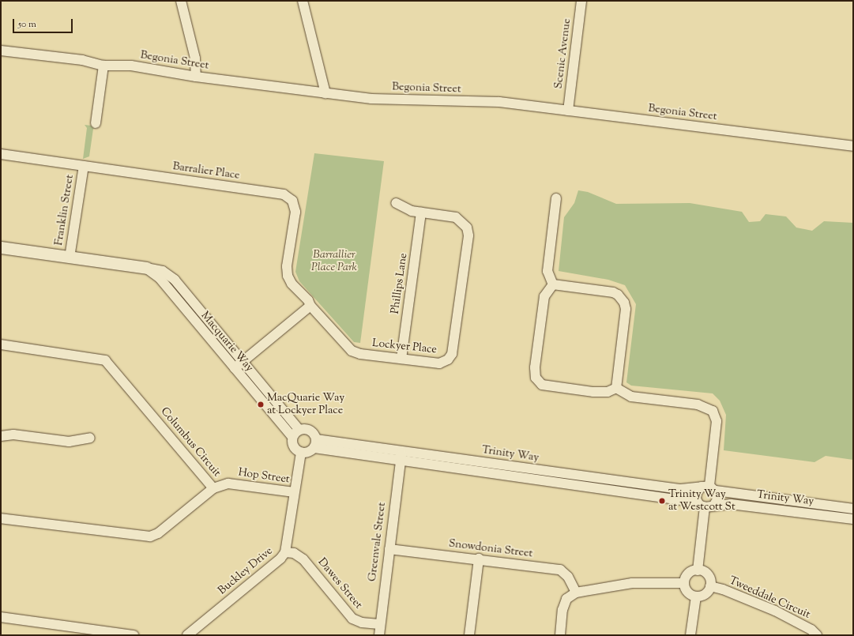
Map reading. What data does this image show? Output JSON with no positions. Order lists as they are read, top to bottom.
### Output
{
  "streets": {
    "street": [
      "Scenic Avenue",
      "Begonia Street",
      "Barralier Place",
      "Franklin Street",
      "Phillips Lane",
      "Macquarie Way",
      "Lockyer Place",
      "Columbus Circuit",
      "Trinity Way",
      "Hop Street",
      "Greenvale Street",
      "Snowdonia Street",
      "Buckley Drive",
      "Dawes Street",
      "Tweeddale Circuit"
    ]
  },
  "crossings": [
    ["Scenic Avenue", "Begonia Street"],
    ["Barralier Place", "Franklin Street"],
    ["Barralier Place", "Lockyer Place"],
    ["Franklin Street", "Macquarie Way"],
    ["Phillips Lane", "Lockyer Place"],
    ["Macquarie Way", "Trinity Way"],
    ["Macquarie Way", "Buckley Drive"],
    ["Columbus Circuit", "Hop Street"],
    ["Trinity Way", "Greenvale Street"],
    ["Trinity Way", "Buckley Drive"],
    ["Hop Street", "Buckley Drive"],
    ["Greenvale Street", "Snowdonia Street"],
    ["Greenvale Street", "Dawes Street"],
    ["Buckley Drive", "Dawes Street"]
  ],
  "parks": ["Barrallier Place Park"],
  "places": ["MacQuarie Way at Lockyer Place", "Trinity Way at Westcott St"],
  "scale_bar": "50 m"
}
